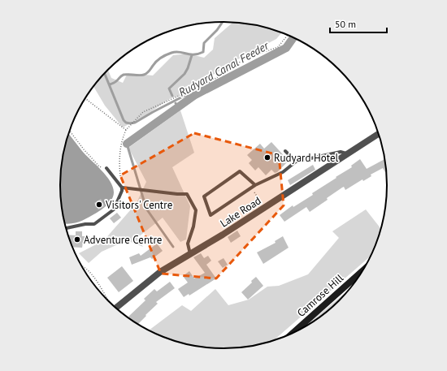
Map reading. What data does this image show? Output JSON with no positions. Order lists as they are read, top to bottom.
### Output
{
  "streets": {
    "street": ["Lake Road", "Camrose Hill"]
  },
  "water": ["Rudyard Canal Feeder"],
  "places": ["Rudyard Hotel", "Visitors' Centre", "Adventure Centre"],
  "scale_bar": "50 m"
}
